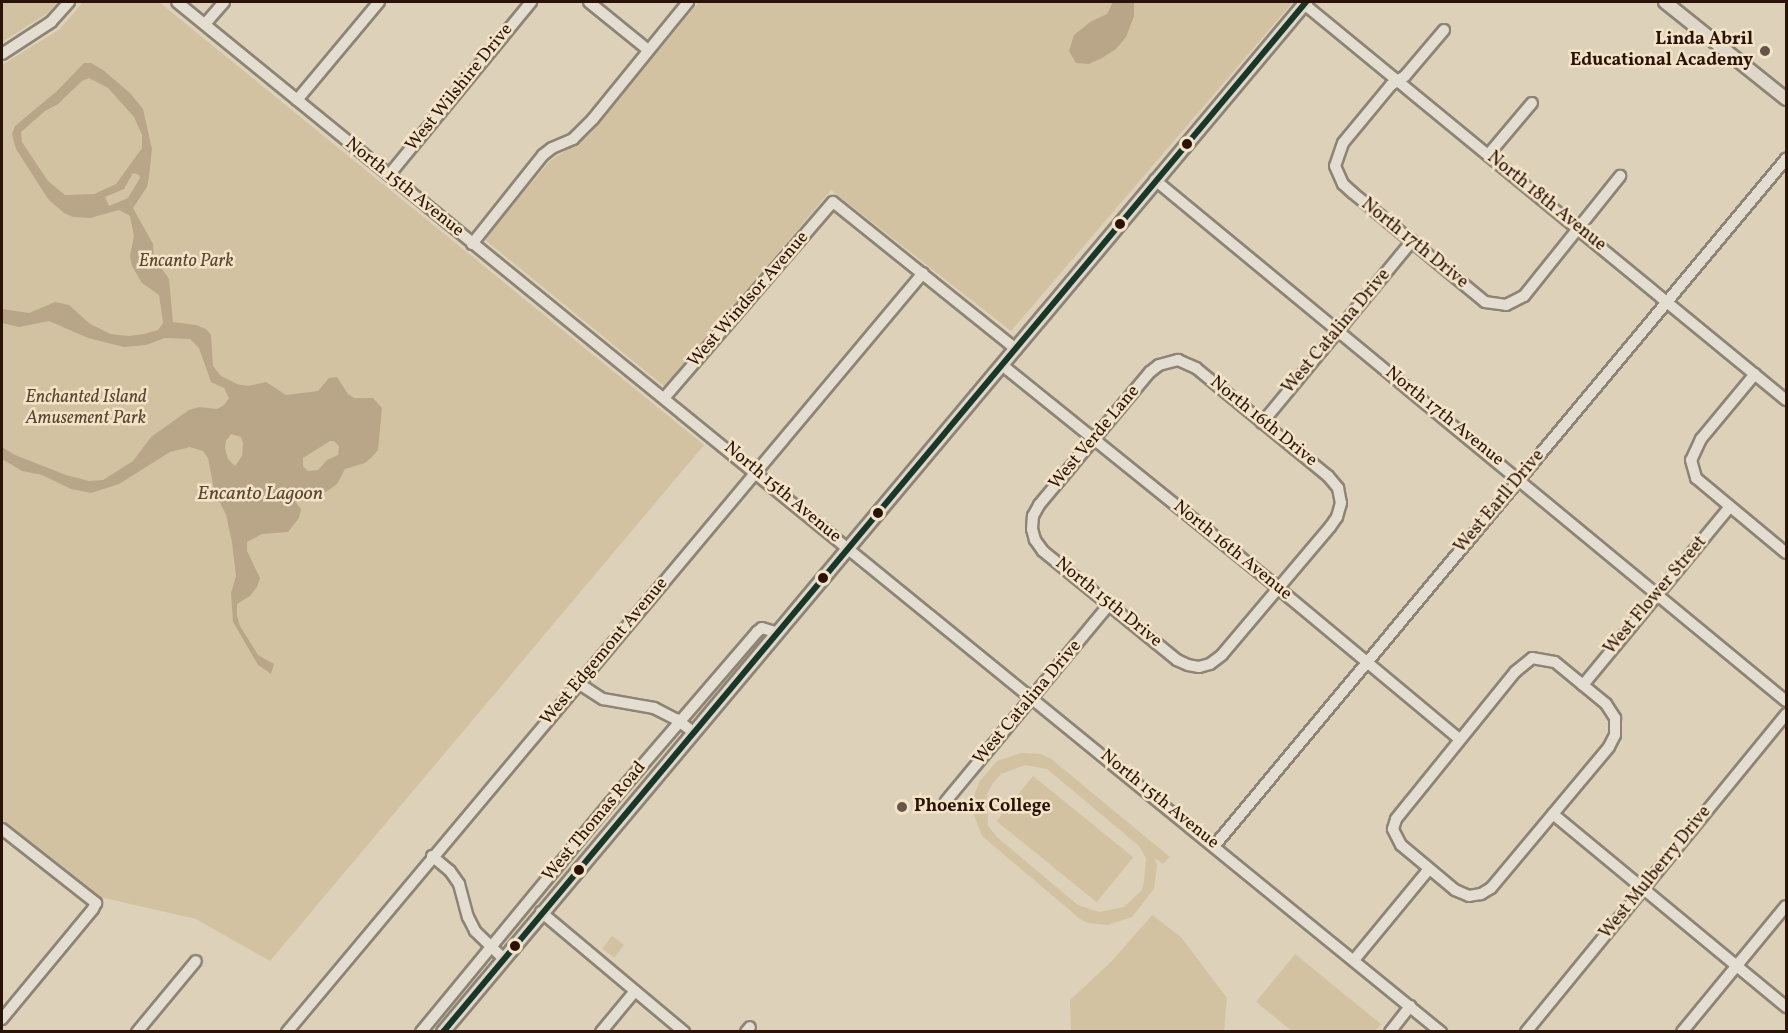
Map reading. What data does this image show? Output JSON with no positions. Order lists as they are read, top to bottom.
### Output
{
  "streets": {
    "main road": ["West Thomas Road"],
    "street": [
      "West Wilshire Drive",
      "North 15th Avenue",
      "North 18th Avenue",
      "North 17th Drive",
      "West Windsor Avenue",
      "West Catalina Drive",
      "North 17th Avenue",
      "North 16th Drive",
      "West Verde Lane",
      "West Earll Drive",
      "North 16th Avenue",
      "West Flower Street",
      "North 15th Drive",
      "West Edgemont Avenue",
      "West Mulberry Drive"
    ]
  },
  "crossings": [
    ["West Wilshire Drive", "North 15th Avenue"],
    ["North 15th Avenue", "West Windsor Avenue"],
    ["North 15th Avenue", "West Catalina Drive"],
    ["North 15th Avenue", "West Earll Drive"],
    ["North 15th Avenue", "West Edgemont Avenue"],
    ["North 15th Avenue", "West Thomas Road"],
    ["North 18th Avenue", "North 17th Drive"],
    ["North 18th Avenue", "West Earll Drive"],
    ["North 18th Avenue", "West Thomas Road"],
    ["North 17th Drive", "West Catalina Drive"],
    ["West Windsor Avenue", "West Edgemont Avenue"],
    ["West Catalina Drive", "North 17th Avenue"],
    ["West Catalina Drive", "North 16th Drive"],
    ["West Catalina Drive", "North 15th Drive"],
    ["North 17th Avenue", "West Earll Drive"],
    ["North 17th Avenue", "West Flower Street"],
    ["North 17th Avenue", "West Thomas Road"],
    ["North 16th Drive", "West Verde Lane"],
    ["North 16th Drive", "North 16th Avenue"],
    ["North 16th Drive", "North 15th Drive"],
    ["West Verde Lane", "North 16th Avenue"],
    ["West Verde Lane", "North 15th Drive"],
    ["West Earll Drive", "North 16th Avenue"],
    ["North 16th Avenue", "North 15th Drive"],
    ["North 16th Avenue", "West Thomas Road"]
  ],
  "water": ["Encanto Lagoon"],
  "parks": ["Encanto Park", "Enchanted Island Amusement Park"],
  "places": ["Linda Abril Educational Academy", "Phoenix College"]
}
